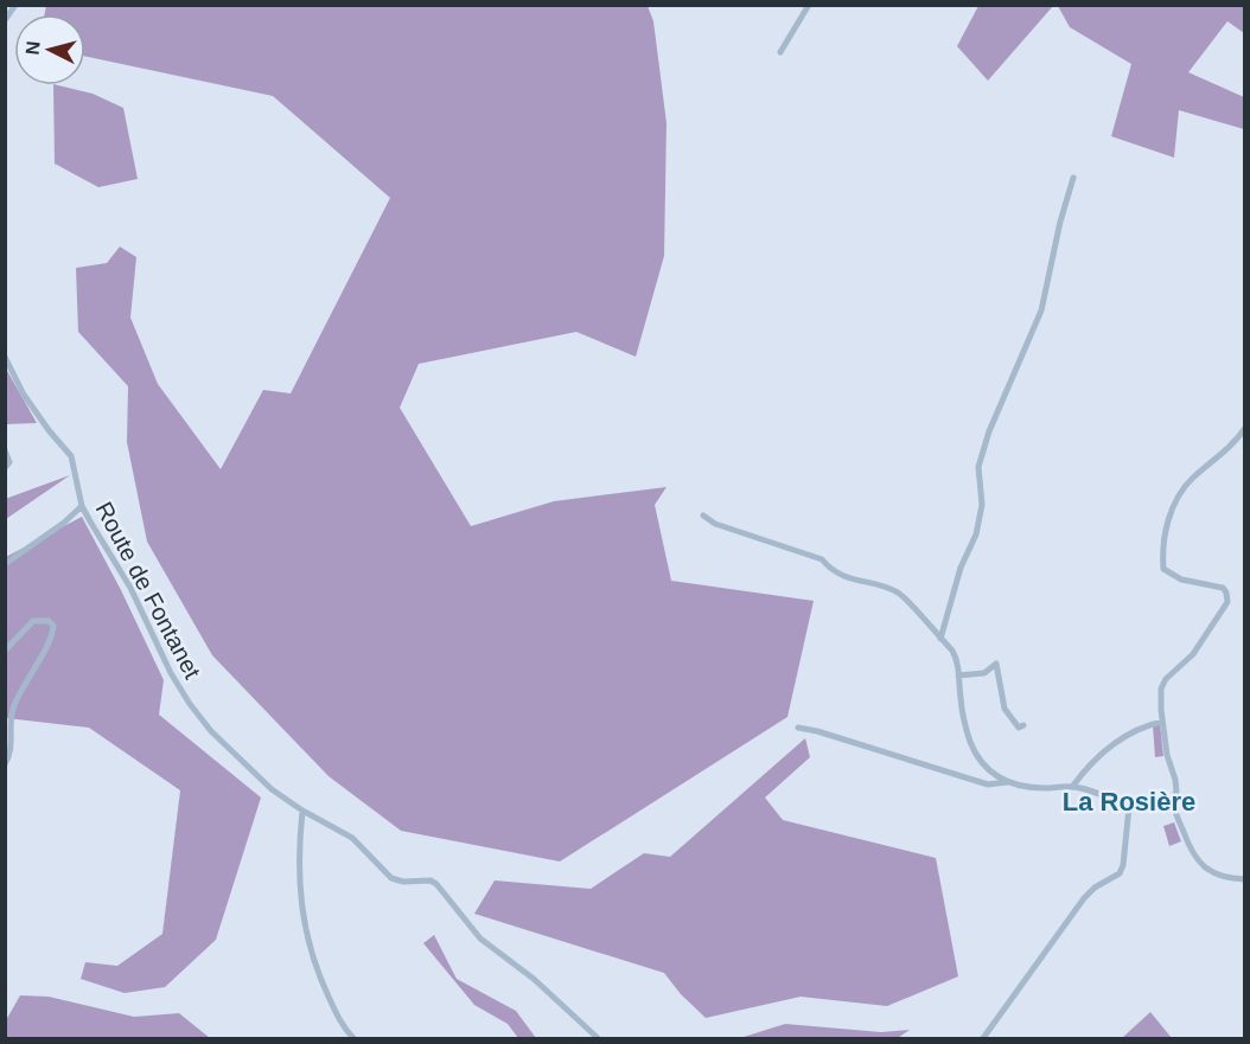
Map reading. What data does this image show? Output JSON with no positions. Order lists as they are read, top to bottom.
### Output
{
  "streets": {
    "street": ["Route de Fontanet"]
  },
  "districts": ["La Rosière"],
  "north": "left"
}
